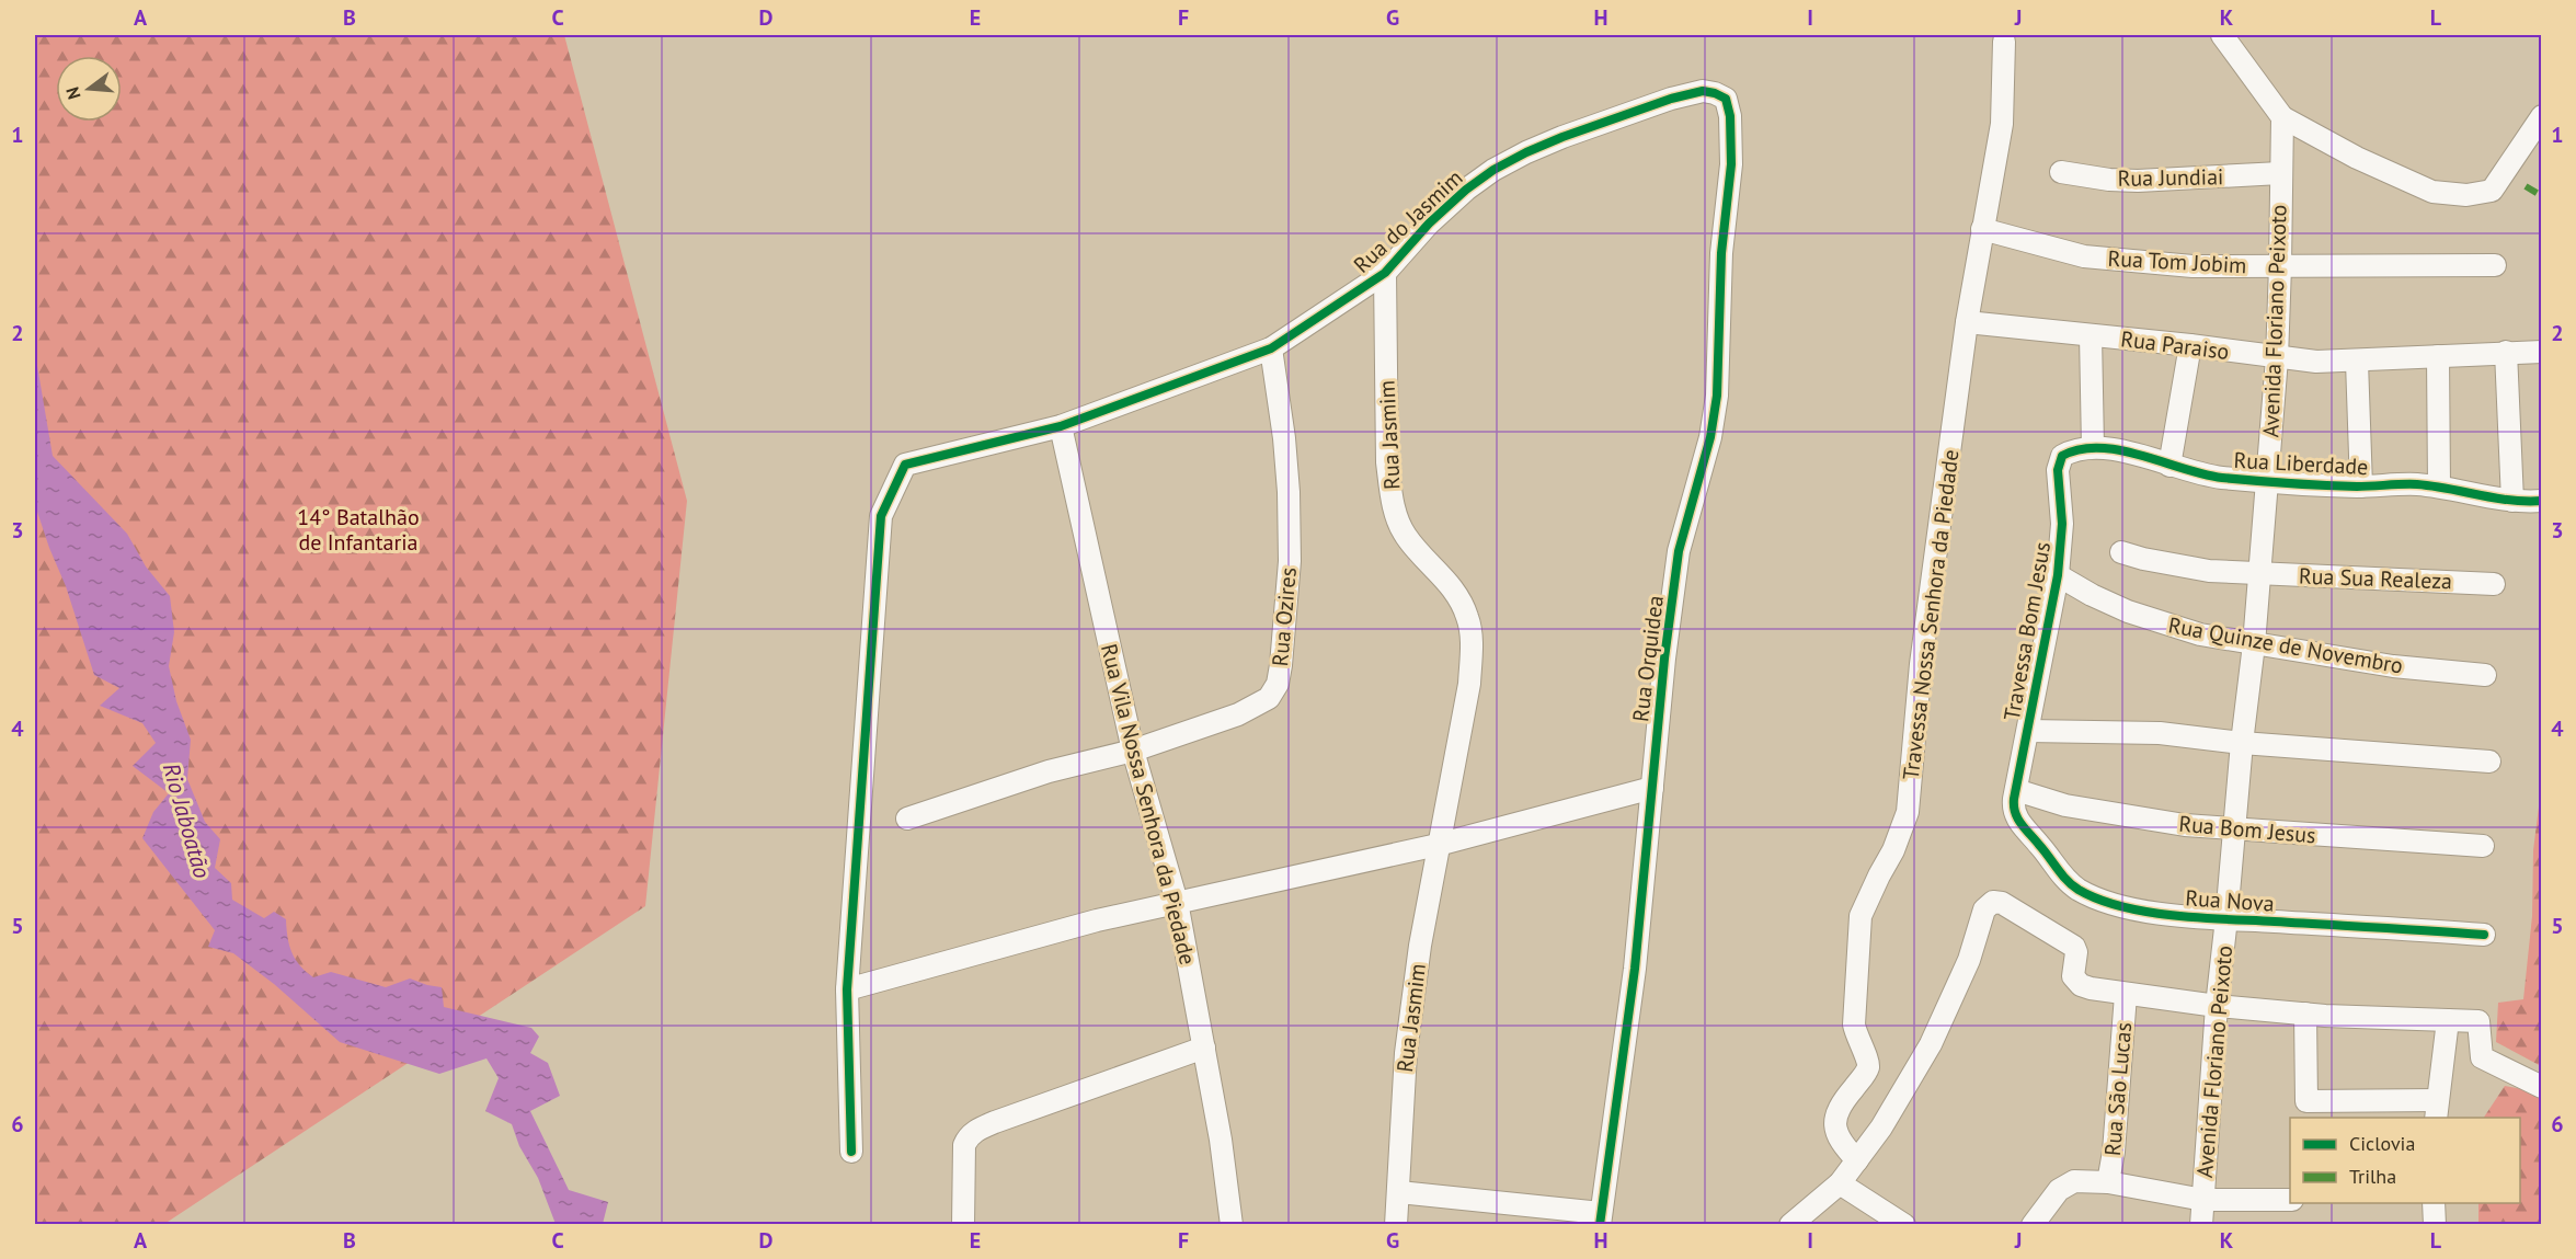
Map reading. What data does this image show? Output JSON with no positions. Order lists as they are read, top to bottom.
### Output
{
  "streets": {
    "street": [
      "Rua Jundiai",
      "Rua do Jasmim",
      "Rua Tom Jobim",
      "Avenida Floriano Peixoto",
      "Rua Paraiso",
      "Rua Jasmim",
      "Rua Liberdade",
      "Rua Sua Realeza",
      "Travessa Nossa Senhora da Piedade",
      "Rua Ozires",
      "Travessa Bom Jesus",
      "Rua Quinze de Novembro",
      "Rua Orquidea",
      "Rua Vila Nossa Senhora da Piedade",
      "Rua Bom Jesus",
      "Rua Nova",
      "Rua São Lucas"
    ]
  },
  "crossings": [
    ["Rua Jundiai", "Avenida Floriano Peixoto"],
    ["Rua do Jasmim", "Rua Jasmim"],
    ["Rua do Jasmim", "Rua Ozires"],
    ["Rua do Jasmim", "Rua Orquidea"],
    ["Rua do Jasmim", "Rua Vila Nossa Senhora da Piedade"],
    ["Rua Tom Jobim", "Avenida Floriano Peixoto"],
    ["Rua Tom Jobim", "Travessa Nossa Senhora da Piedade"],
    ["Avenida Floriano Peixoto", "Rua Paraiso"],
    ["Avenida Floriano Peixoto", "Rua Liberdade"],
    ["Avenida Floriano Peixoto", "Rua Sua Realeza"],
    ["Avenida Floriano Peixoto", "Rua Quinze de Novembro"],
    ["Avenida Floriano Peixoto", "Rua Bom Jesus"],
    ["Avenida Floriano Peixoto", "Rua Nova"],
    ["Rua Paraiso", "Travessa Nossa Senhora da Piedade"],
    ["Rua Liberdade", "Travessa Bom Jesus"],
    ["Rua Ozires", "Rua Vila Nossa Senhora da Piedade"],
    ["Travessa Bom Jesus", "Rua Quinze de Novembro"],
    ["Travessa Bom Jesus", "Rua Bom Jesus"],
    ["Travessa Bom Jesus", "Rua Nova"],
    ["Rua Bom Jesus", "Rua Nova"]
  ],
  "water": ["Rio Jaboatão"],
  "parks": ["14° Batalhão de Infantaria"],
  "legend": ["Ciclovia", "Trilha"],
  "north": "left",
  "grid": {
    "columns": [
      "A",
      "B",
      "C",
      "D",
      "E",
      "F",
      "G",
      "H",
      "I",
      "J",
      "K",
      "L"
    ],
    "rows": [
      "1",
      "2",
      "3",
      "4",
      "5",
      "6"
    ]
  }
}
